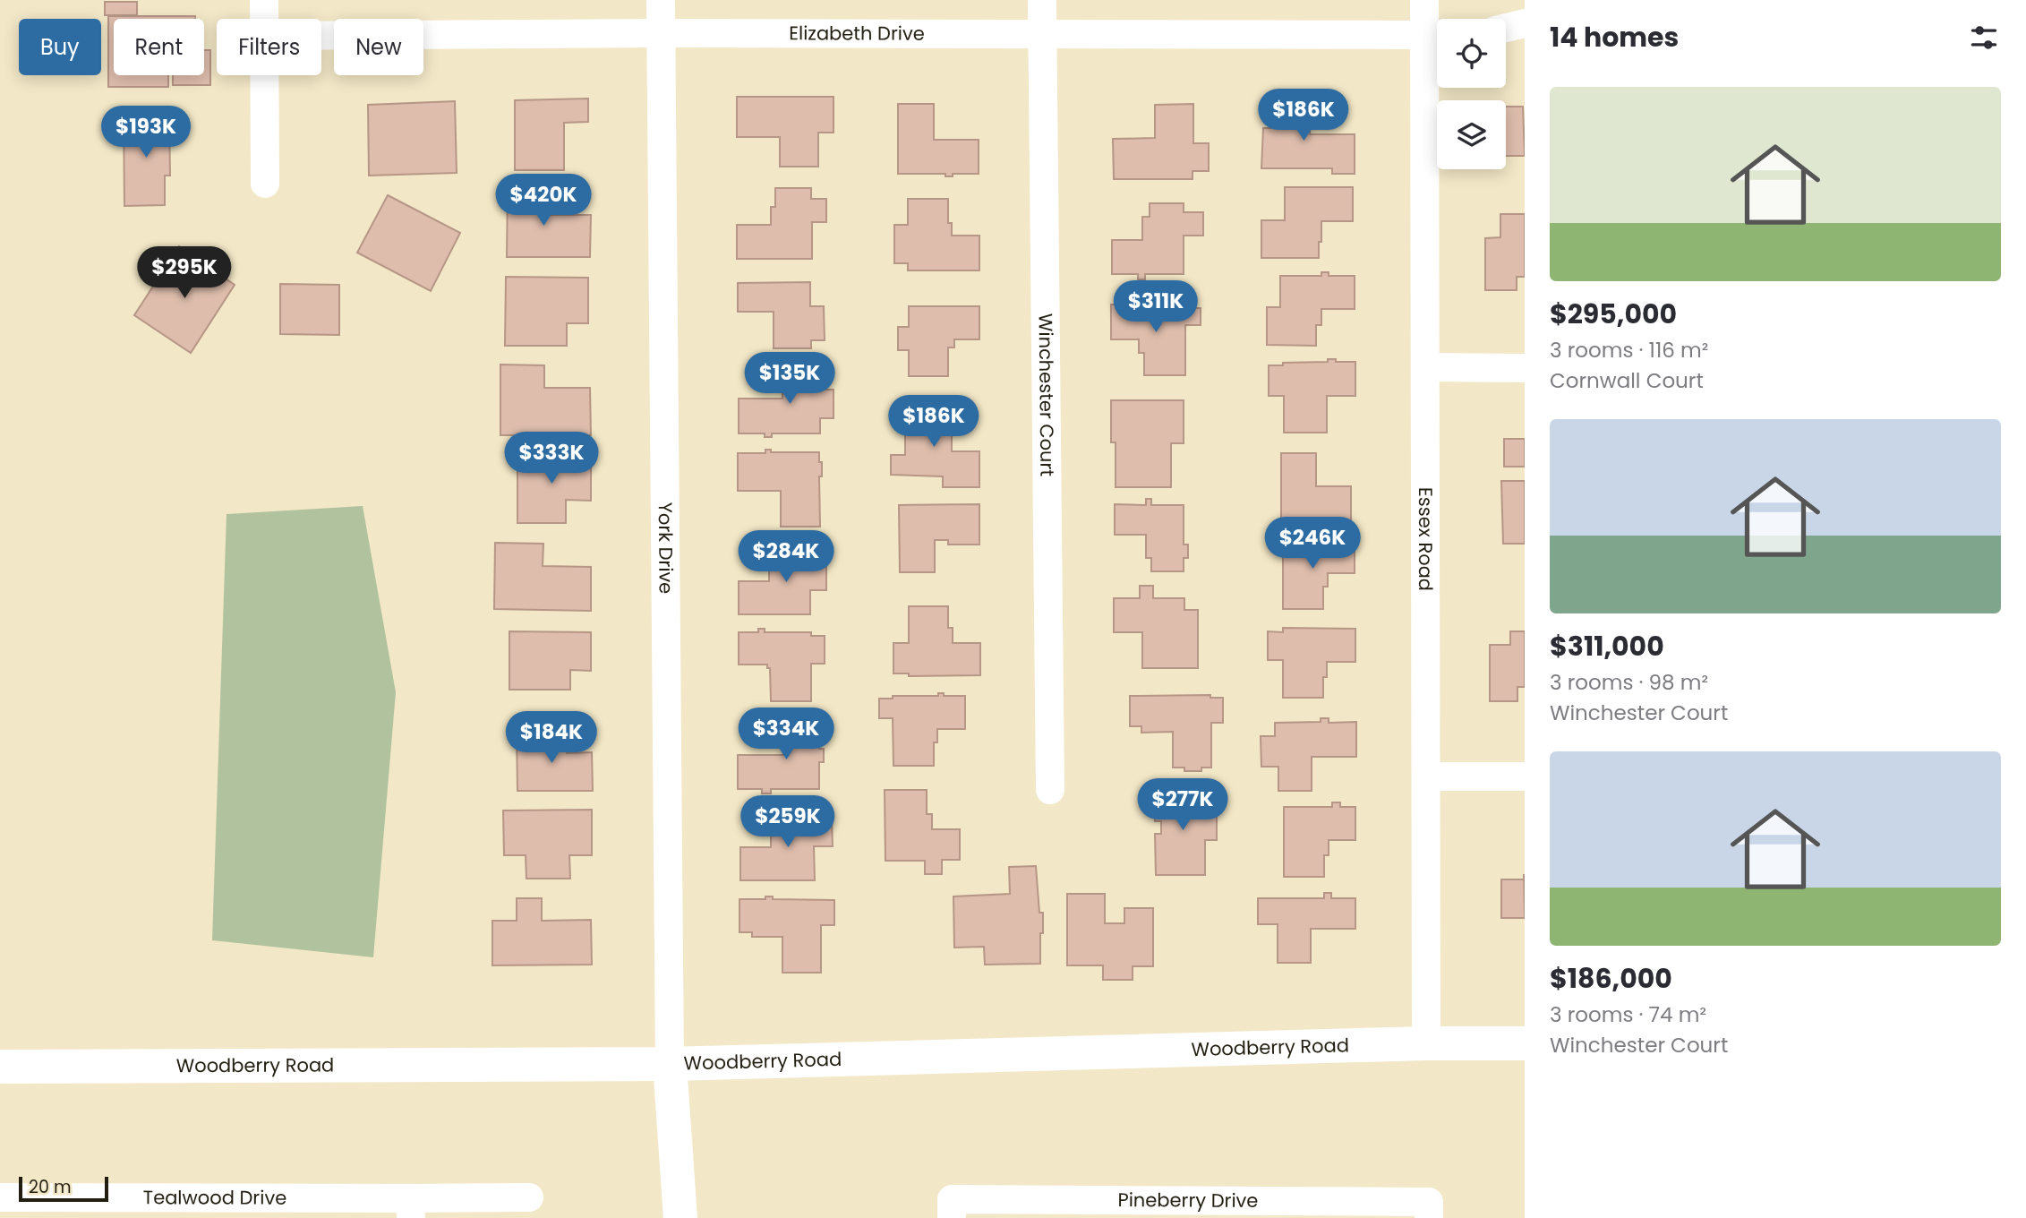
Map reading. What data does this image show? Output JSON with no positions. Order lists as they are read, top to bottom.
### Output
{
  "streets": {
    "street": [
      "Elizabeth Drive",
      "Winchester Court",
      "Essex Road",
      "York Drive",
      "Woodberry Road",
      "Tealwood Drive",
      "Pineberry Drive"
    ]
  },
  "crossings": [
    ["Elizabeth Drive", "Winchester Court"],
    ["Elizabeth Drive", "Essex Road"],
    ["Elizabeth Drive", "York Drive"],
    ["Essex Road", "Woodberry Road"],
    ["York Drive", "Woodberry Road"]
  ],
  "scale_bar": "20 m",
  "page": {
    "heading": "14 homes",
    "chip": [
      "Buy",
      "Rent",
      "Filters",
      "New"
    ],
    "list": [
      {
        "name": "$295,000",
        "note": "3 rooms · 116 m² · Cornwall Court"
      },
      {
        "name": "$311,000",
        "note": "3 rooms · 98 m² · Winchester Court"
      },
      {
        "name": "$186,000",
        "note": "3 rooms · 74 m² · Winchester Court"
      }
    ],
    "price": [
      "$186K",
      "$193K",
      "$420K",
      "$295K",
      "$311K",
      "$135K",
      "$186K",
      "$333K",
      "$246K",
      "$284K",
      "$334K",
      "$184K",
      "$277K",
      "$259K"
    ],
    "scale": "20 m"
  }
}
